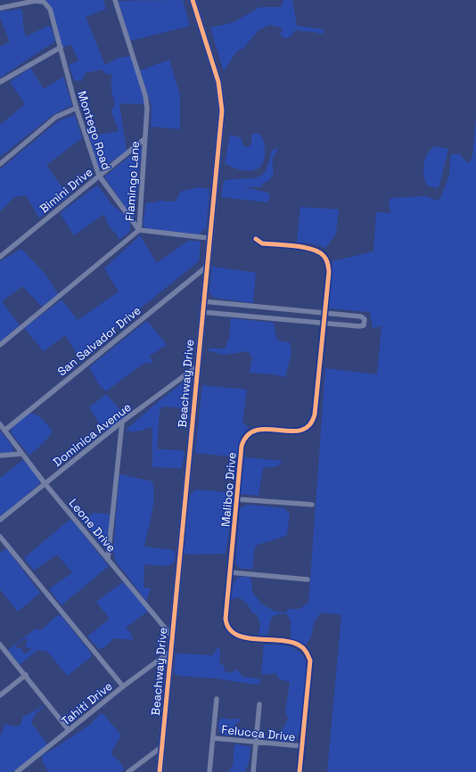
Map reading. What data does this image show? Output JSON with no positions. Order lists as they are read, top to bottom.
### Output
{
  "streets": {
    "street": [
      "Montego Road",
      "Flamingo Lane",
      "Bimini Drive",
      "San Salvador Drive",
      "Beachway Drive",
      "Dominica Avenue",
      "Maliboo Drive",
      "Leone Drive",
      "Tahiti Drive",
      "Felucca Drive"
    ]
  },
  "crossings": [
    ["Montego Road", "Flamingo Lane"],
    ["Montego Road", "Bimini Drive"],
    ["Flamingo Lane", "Bimini Drive"],
    ["San Salvador Drive", "Beachway Drive"],
    ["San Salvador Drive", "Leone Drive"],
    ["Beachway Drive", "Dominica Avenue"],
    ["Beachway Drive", "Leone Drive"],
    ["Beachway Drive", "Tahiti Drive"],
    ["Dominica Avenue", "Leone Drive"],
    ["Maliboo Drive", "Felucca Drive"]
  ]
}
